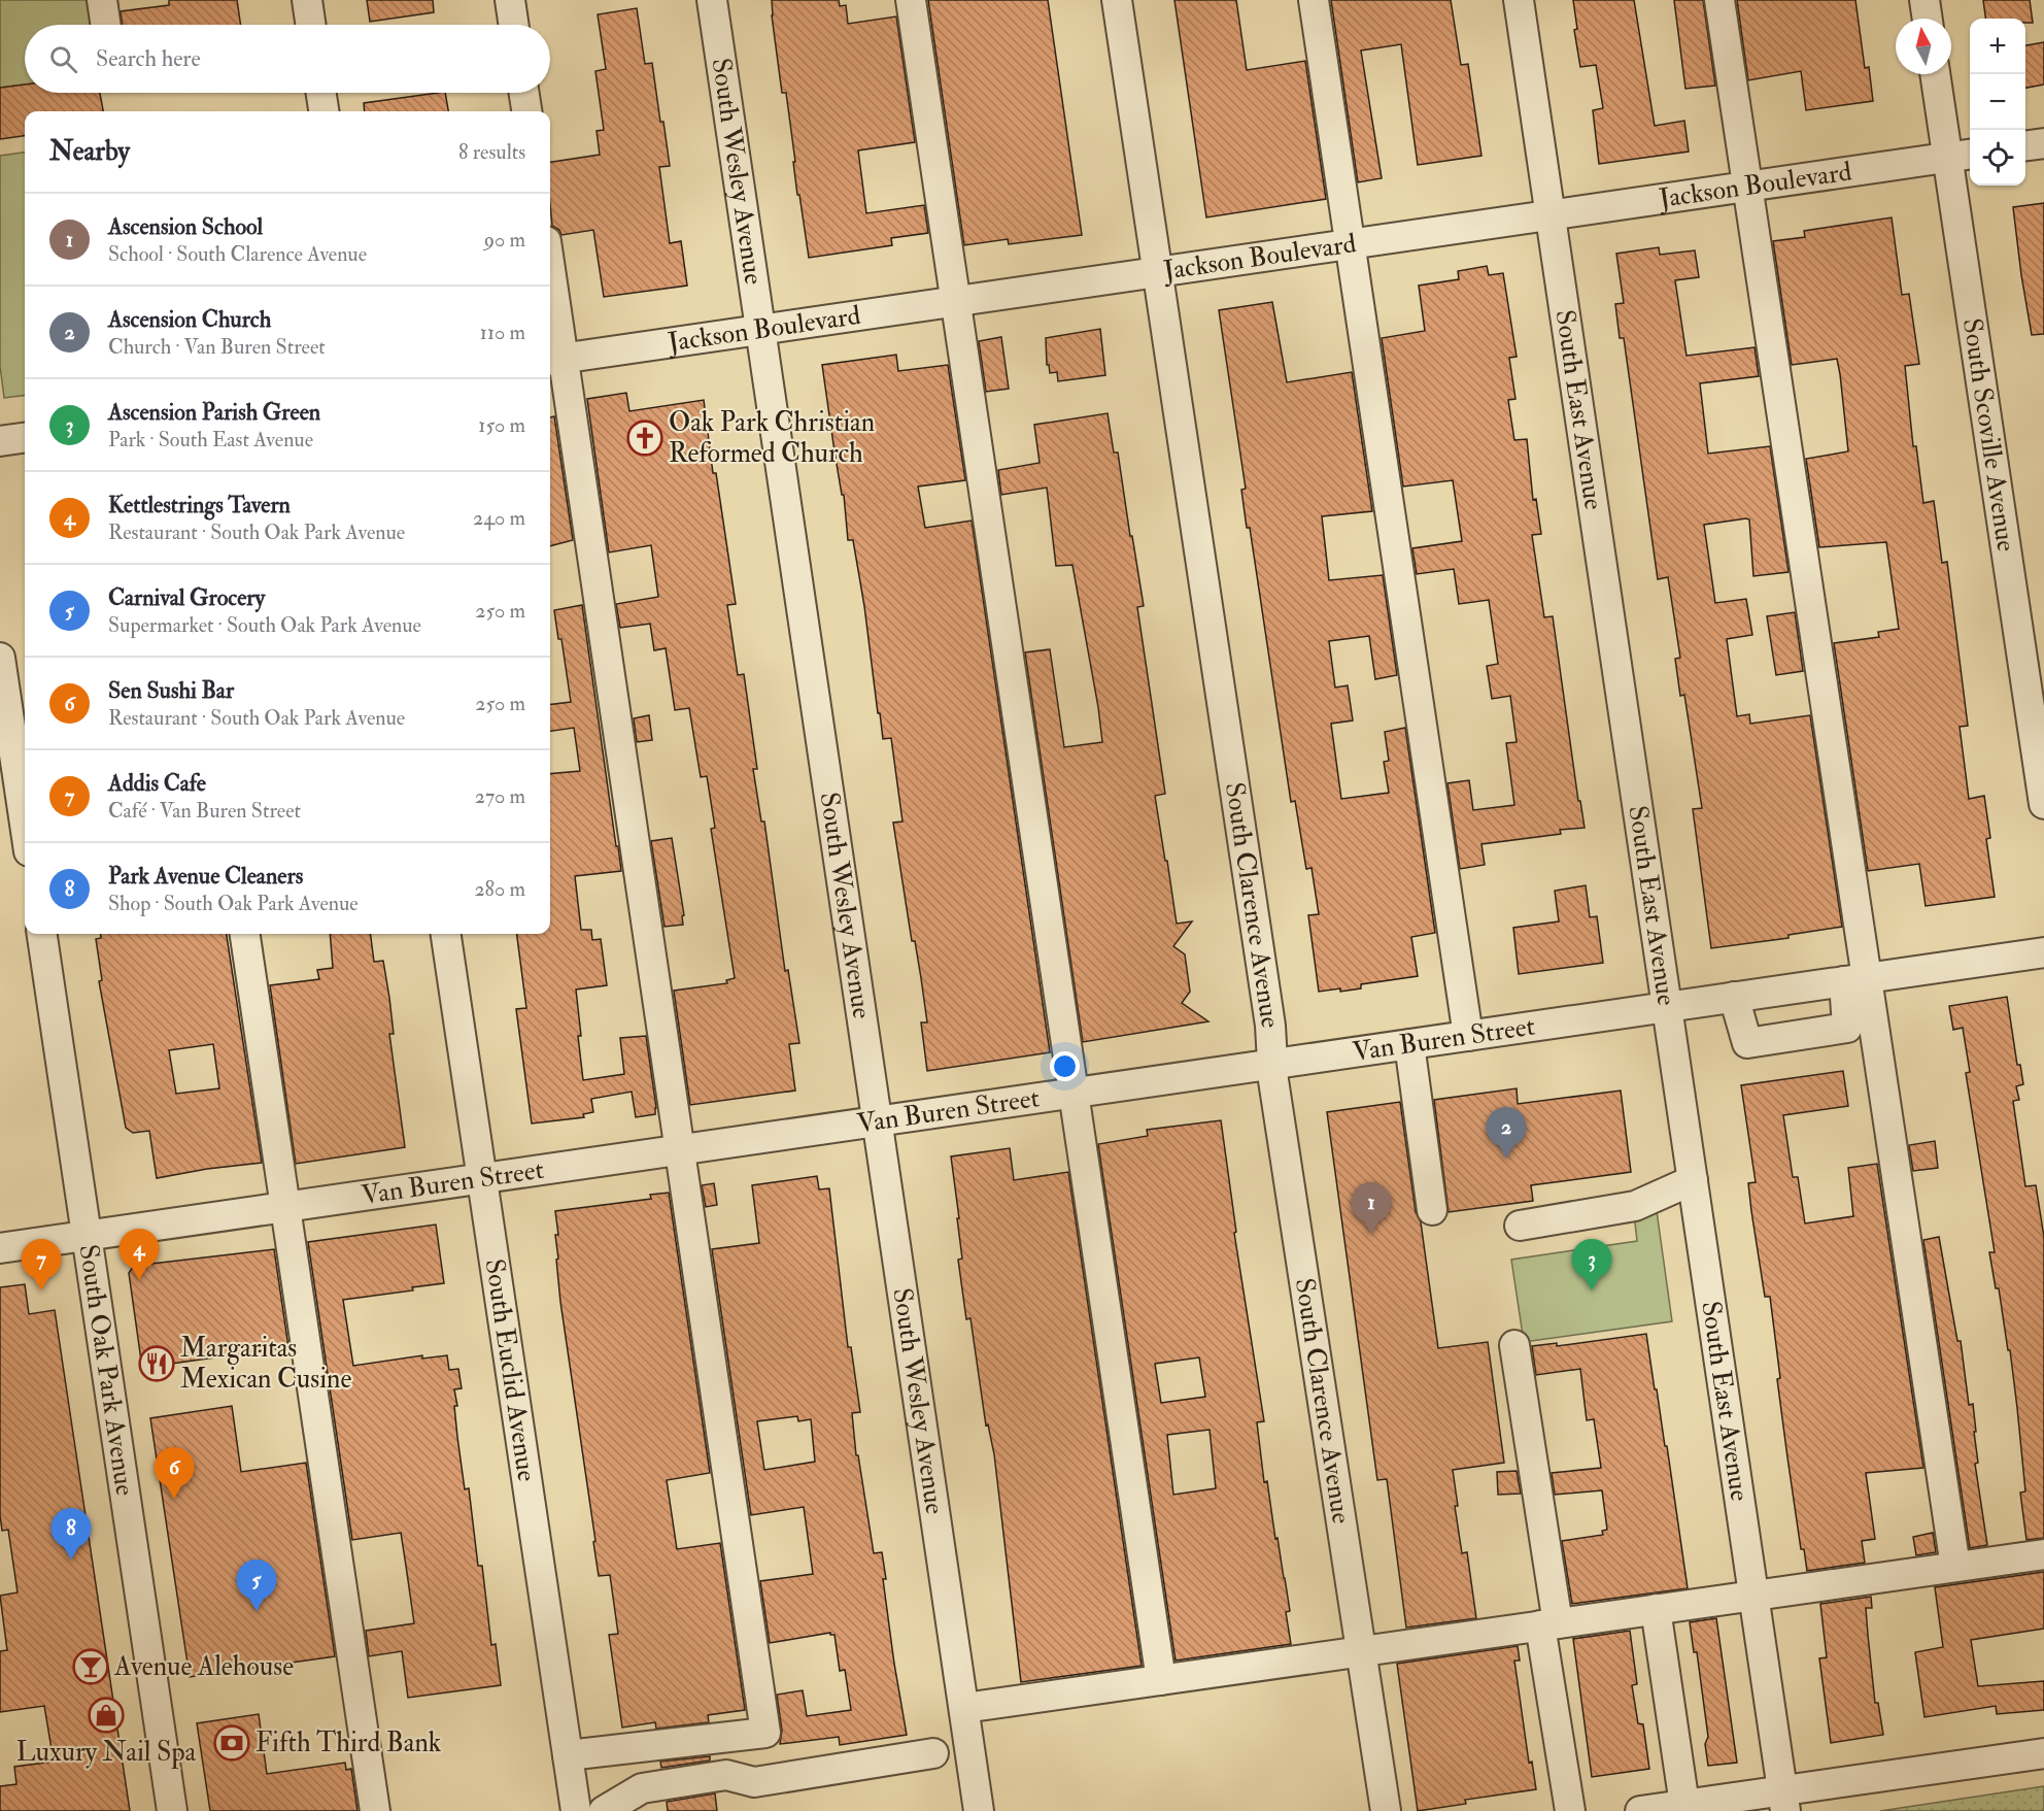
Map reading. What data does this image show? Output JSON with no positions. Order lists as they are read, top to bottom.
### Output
{
  "streets": {
    "street": [
      "South Wesley Avenue",
      "Jackson Boulevard",
      "South East Avenue",
      "South Scoville Avenue",
      "South Clarence Avenue",
      "Van Buren Street",
      "South Oak Park Avenue",
      "South Euclid Avenue"
    ]
  },
  "crossings": [
    ["South Wesley Avenue", "Jackson Boulevard"],
    ["South Wesley Avenue", "Van Buren Street"],
    ["Jackson Boulevard", "South East Avenue"],
    ["Jackson Boulevard", "South Scoville Avenue"],
    ["Jackson Boulevard", "South Clarence Avenue"],
    ["South East Avenue", "Van Buren Street"],
    ["South Clarence Avenue", "Van Buren Street"],
    ["Van Buren Street", "South Oak Park Avenue"],
    ["Van Buren Street", "South Euclid Avenue"]
  ],
  "places": {
    "church": ["Oak Park Christian Reformed Church"],
    "restaurant": ["Margaritas Mexican Cusine"],
    "bar": ["Avenue Alehouse"],
    "shop": ["Luxury Nail Spa"],
    "bank": ["Fifth Third Bank"]
  },
  "north": "top",
  "page": {
    "map_buttons": ["+", "−"],
    "search": "Search here",
    "heading": ["Nearby", "8 results"],
    "list": [
      {
        "mark": "1",
        "name": "Ascension School",
        "note": "School · South Clarence Avenue",
        "value": "90 m"
      },
      {
        "mark": "2",
        "name": "Ascension Church",
        "note": "Church · Van Buren Street",
        "value": "110 m"
      },
      {
        "mark": "3",
        "name": "Ascension Parish Green",
        "note": "Park · South East Avenue",
        "value": "150 m"
      },
      {
        "mark": "4",
        "name": "Kettlestrings Tavern",
        "note": "Restaurant · South Oak Park Avenue",
        "value": "240 m"
      },
      {
        "mark": "5",
        "name": "Carnival Grocery",
        "note": "Supermarket · South Oak Park Avenue",
        "value": "250 m"
      },
      {
        "mark": "6",
        "name": "Sen Sushi Bar",
        "note": "Restaurant · South Oak Park Avenue",
        "value": "250 m"
      },
      {
        "mark": "7",
        "name": "Addis Cafe",
        "note": "Café · Van Buren Street",
        "value": "270 m"
      },
      {
        "mark": "8",
        "name": "Park Avenue Cleaners",
        "note": "Shop · South Oak Park Avenue",
        "value": "280 m"
      }
    ],
    "pins": [
      "2",
      "1",
      "4",
      "3",
      "7",
      "6",
      "8",
      "5"
    ]
  }
}
